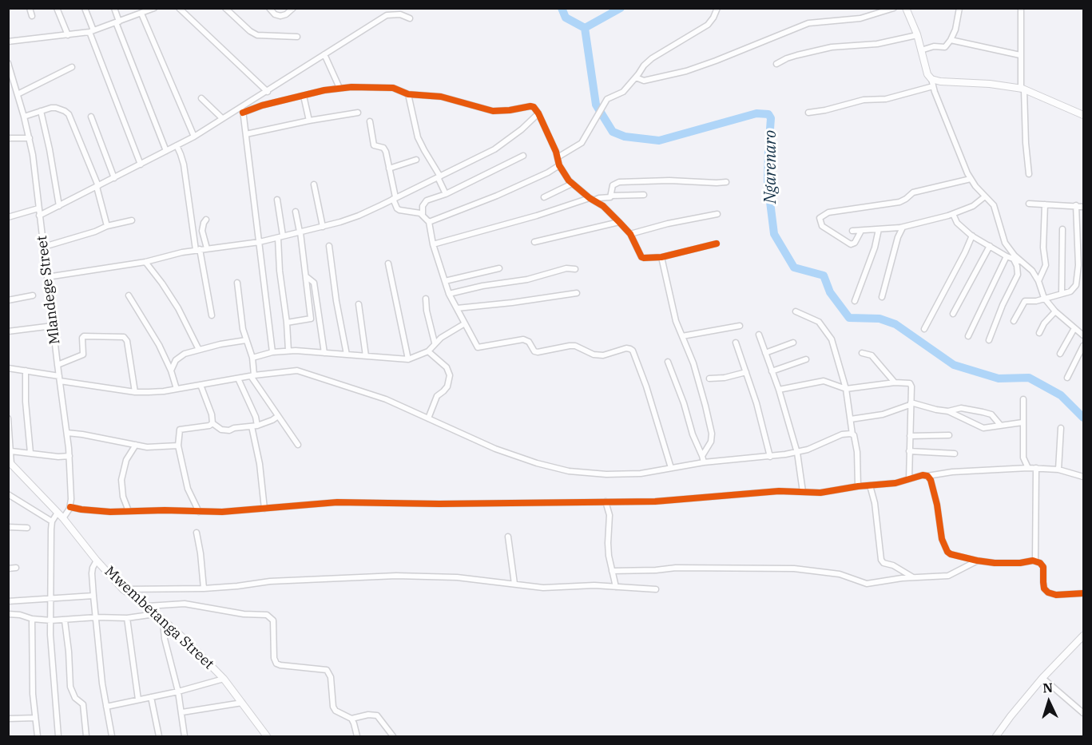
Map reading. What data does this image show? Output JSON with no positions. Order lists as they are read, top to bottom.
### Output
{
  "streets": {
    "street": ["Mlandege Street", "Mwembetanga Street"]
  },
  "water": ["Ngarenaro"],
  "north": "top"
}
